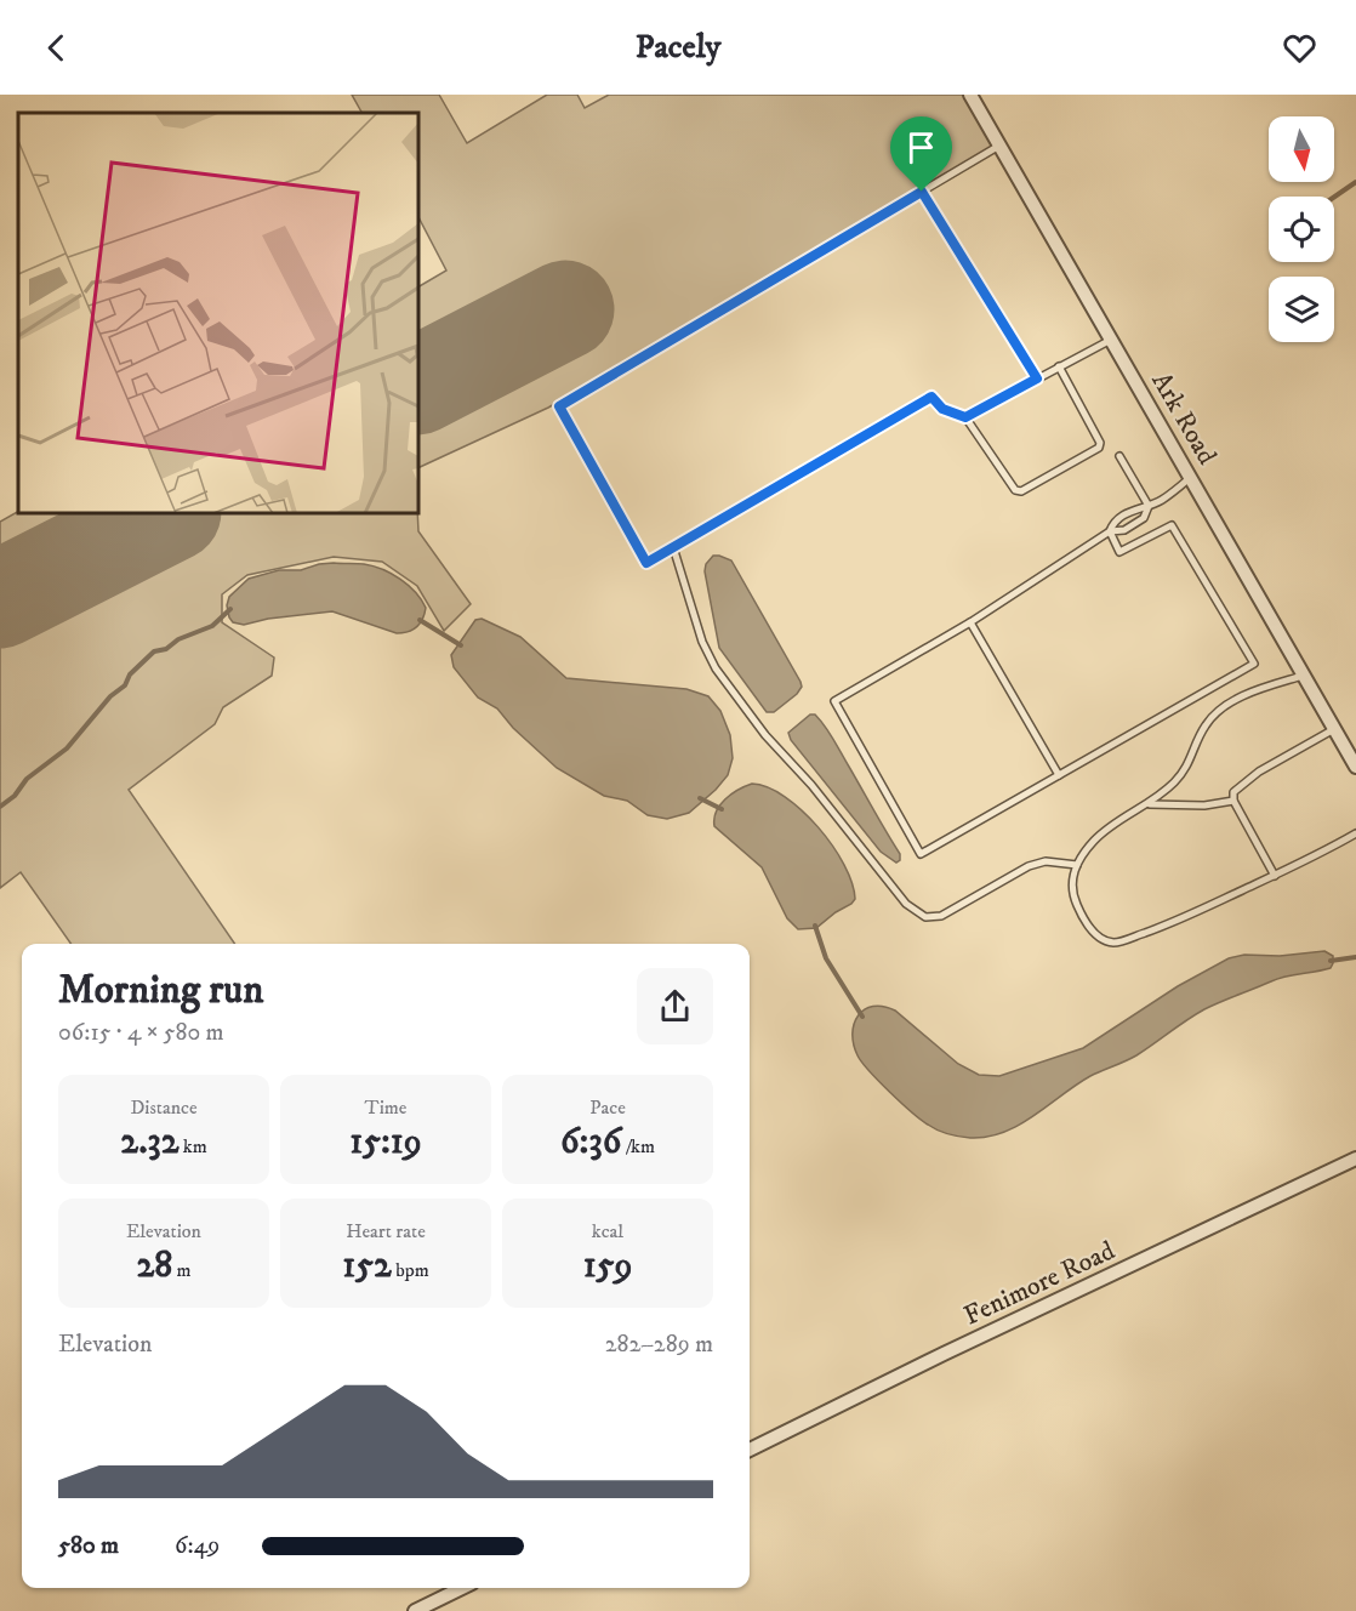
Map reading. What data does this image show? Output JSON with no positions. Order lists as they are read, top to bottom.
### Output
{
  "streets": {
    "street": ["Ark Road", "Fenimore Road"]
  },
  "north": "bottom",
  "page": {
    "header": "Pacely",
    "heading": ["Morning run", "06:15 · 4 × 580 m"],
    "stats": [
      ["Distance", "2.32 km"],
      ["Time", "15:19"],
      ["Pace", "6:36 /km"],
      ["Elevation", "28 m"],
      ["Heart rate", "152 bpm"],
      ["kcal", "159"]
    ],
    "chart": ["Elevation", "282–289 m"],
    "list": [
      {
        "name": "580 m",
        "note": "6:49"
      }
    ]
  }
}
